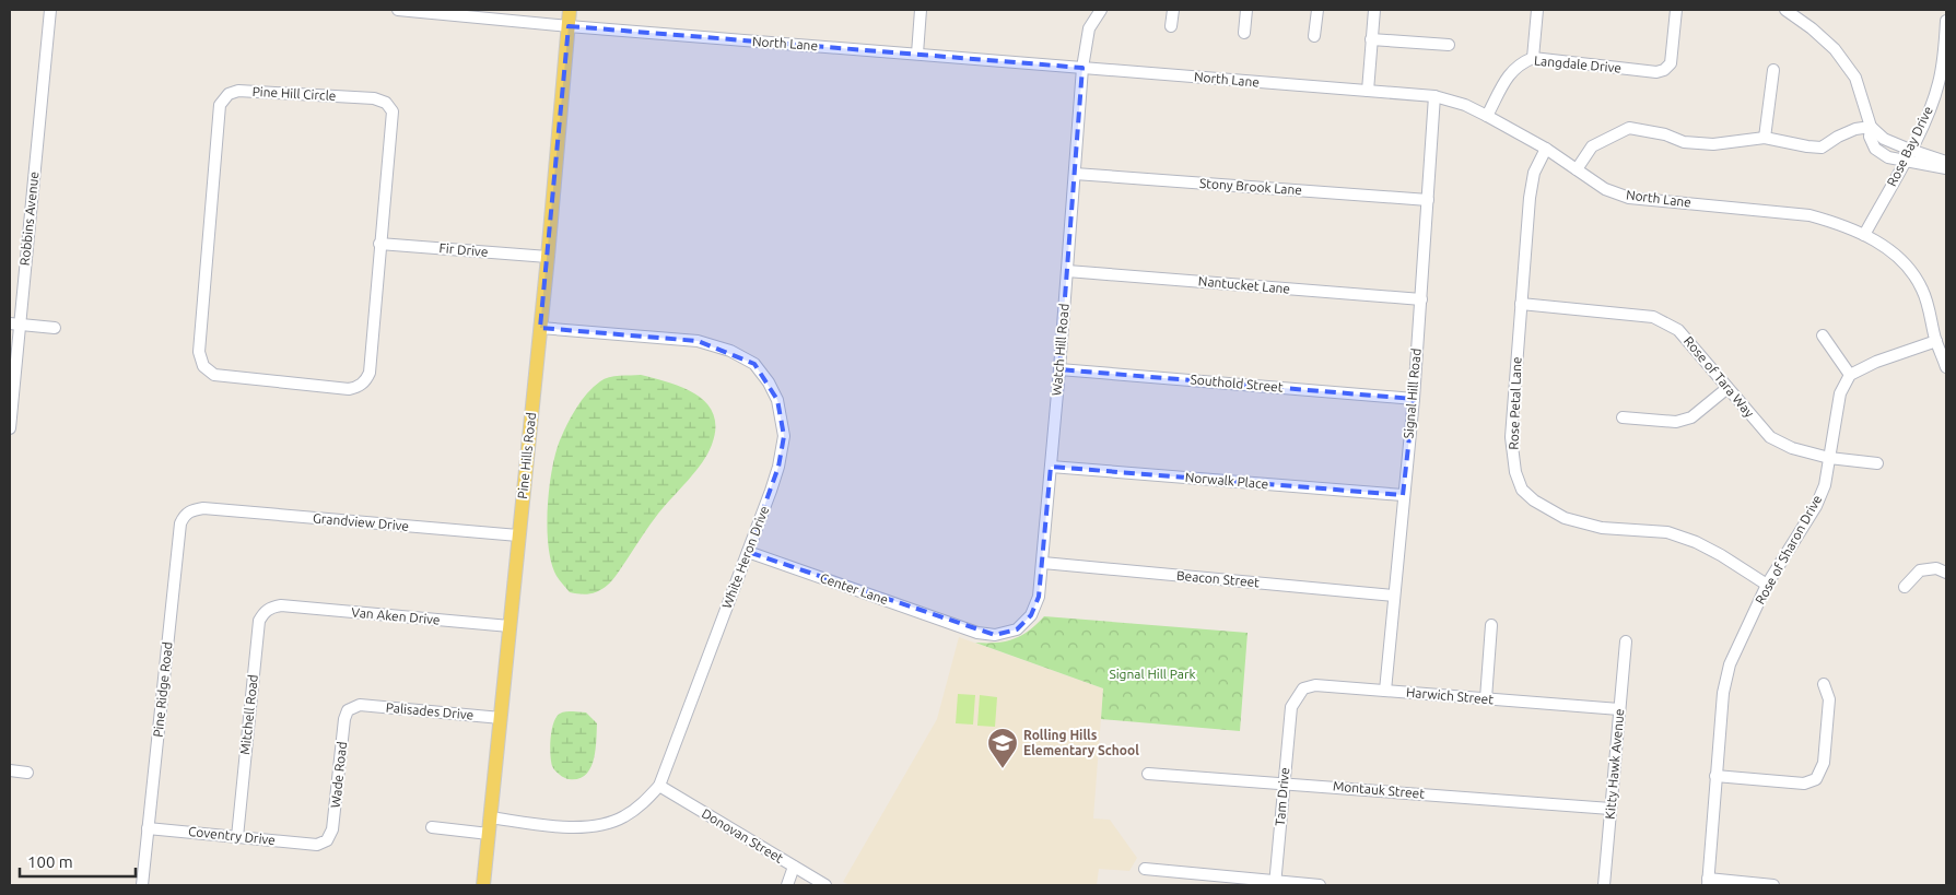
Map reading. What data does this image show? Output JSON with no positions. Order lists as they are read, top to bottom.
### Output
{
  "streets": {
    "main road": ["Pine Hills Road"],
    "street": [
      "North Lane",
      "Langdale Drive",
      "Pine Hill Circle",
      "Rose Bay Drive",
      "Stony Brook Lane",
      "Robbins Avenue",
      "Fir Drive",
      "Nantucket Lane",
      "Watch Hill Road",
      "Rose of Tara Way",
      "Southold Street",
      "Signal Hill Road",
      "Rose Petal Lane",
      "Norwalk Place",
      "Grandview Drive",
      "Rose of Sharon Drive",
      "White Heron Drive",
      "Beacon Street",
      "Center Lane",
      "Van Aken Drive",
      "Pine Ridge Road",
      "Harwich Street",
      "Palisades Drive",
      "Mitchell Road",
      "Kitty Hawk Avenue",
      "Wade Road",
      "Montauk Street",
      "Tam Drive",
      "Coventry Drive",
      "Donovan Street"
    ]
  },
  "crossings": [
    ["North Lane", "Langdale Drive"],
    ["North Lane", "Rose Bay Drive"],
    ["North Lane", "Watch Hill Road"],
    ["North Lane", "Signal Hill Road"],
    ["North Lane", "Rose Petal Lane"],
    ["North Lane", "Pine Hills Road"],
    ["Pine Hill Circle", "Fir Drive"],
    ["Stony Brook Lane", "Watch Hill Road"],
    ["Stony Brook Lane", "Signal Hill Road"],
    ["Fir Drive", "Pine Hills Road"],
    ["Nantucket Lane", "Watch Hill Road"],
    ["Nantucket Lane", "Signal Hill Road"],
    ["Watch Hill Road", "Southold Street"],
    ["Watch Hill Road", "Norwalk Place"],
    ["Watch Hill Road", "Beacon Street"],
    ["Watch Hill Road", "Center Lane"],
    ["Rose of Tara Way", "Rose Petal Lane"],
    ["Rose of Tara Way", "Rose of Sharon Drive"],
    ["Southold Street", "Signal Hill Road"],
    ["Signal Hill Road", "Norwalk Place"],
    ["Signal Hill Road", "Beacon Street"],
    ["Signal Hill Road", "Harwich Street"],
    ["Rose Petal Lane", "Rose of Sharon Drive"],
    ["Pine Hills Road", "Grandview Drive"],
    ["Pine Hills Road", "White Heron Drive"],
    ["Pine Hills Road", "Van Aken Drive"],
    ["Pine Hills Road", "Palisades Drive"],
    ["Grandview Drive", "Pine Ridge Road"],
    ["White Heron Drive", "Center Lane"],
    ["White Heron Drive", "Donovan Street"],
    ["Van Aken Drive", "Mitchell Road"],
    ["Pine Ridge Road", "Coventry Drive"],
    ["Harwich Street", "Kitty Hawk Avenue"],
    ["Harwich Street", "Tam Drive"],
    ["Palisades Drive", "Wade Road"],
    ["Mitchell Road", "Coventry Drive"],
    ["Kitty Hawk Avenue", "Montauk Street"],
    ["Wade Road", "Coventry Drive"],
    ["Montauk Street", "Tam Drive"]
  ],
  "parks": ["Signal Hill Park"],
  "places": {
    "school or university": ["Rolling Hills Elementary School"]
  },
  "scale_bar": "100 m"
}
